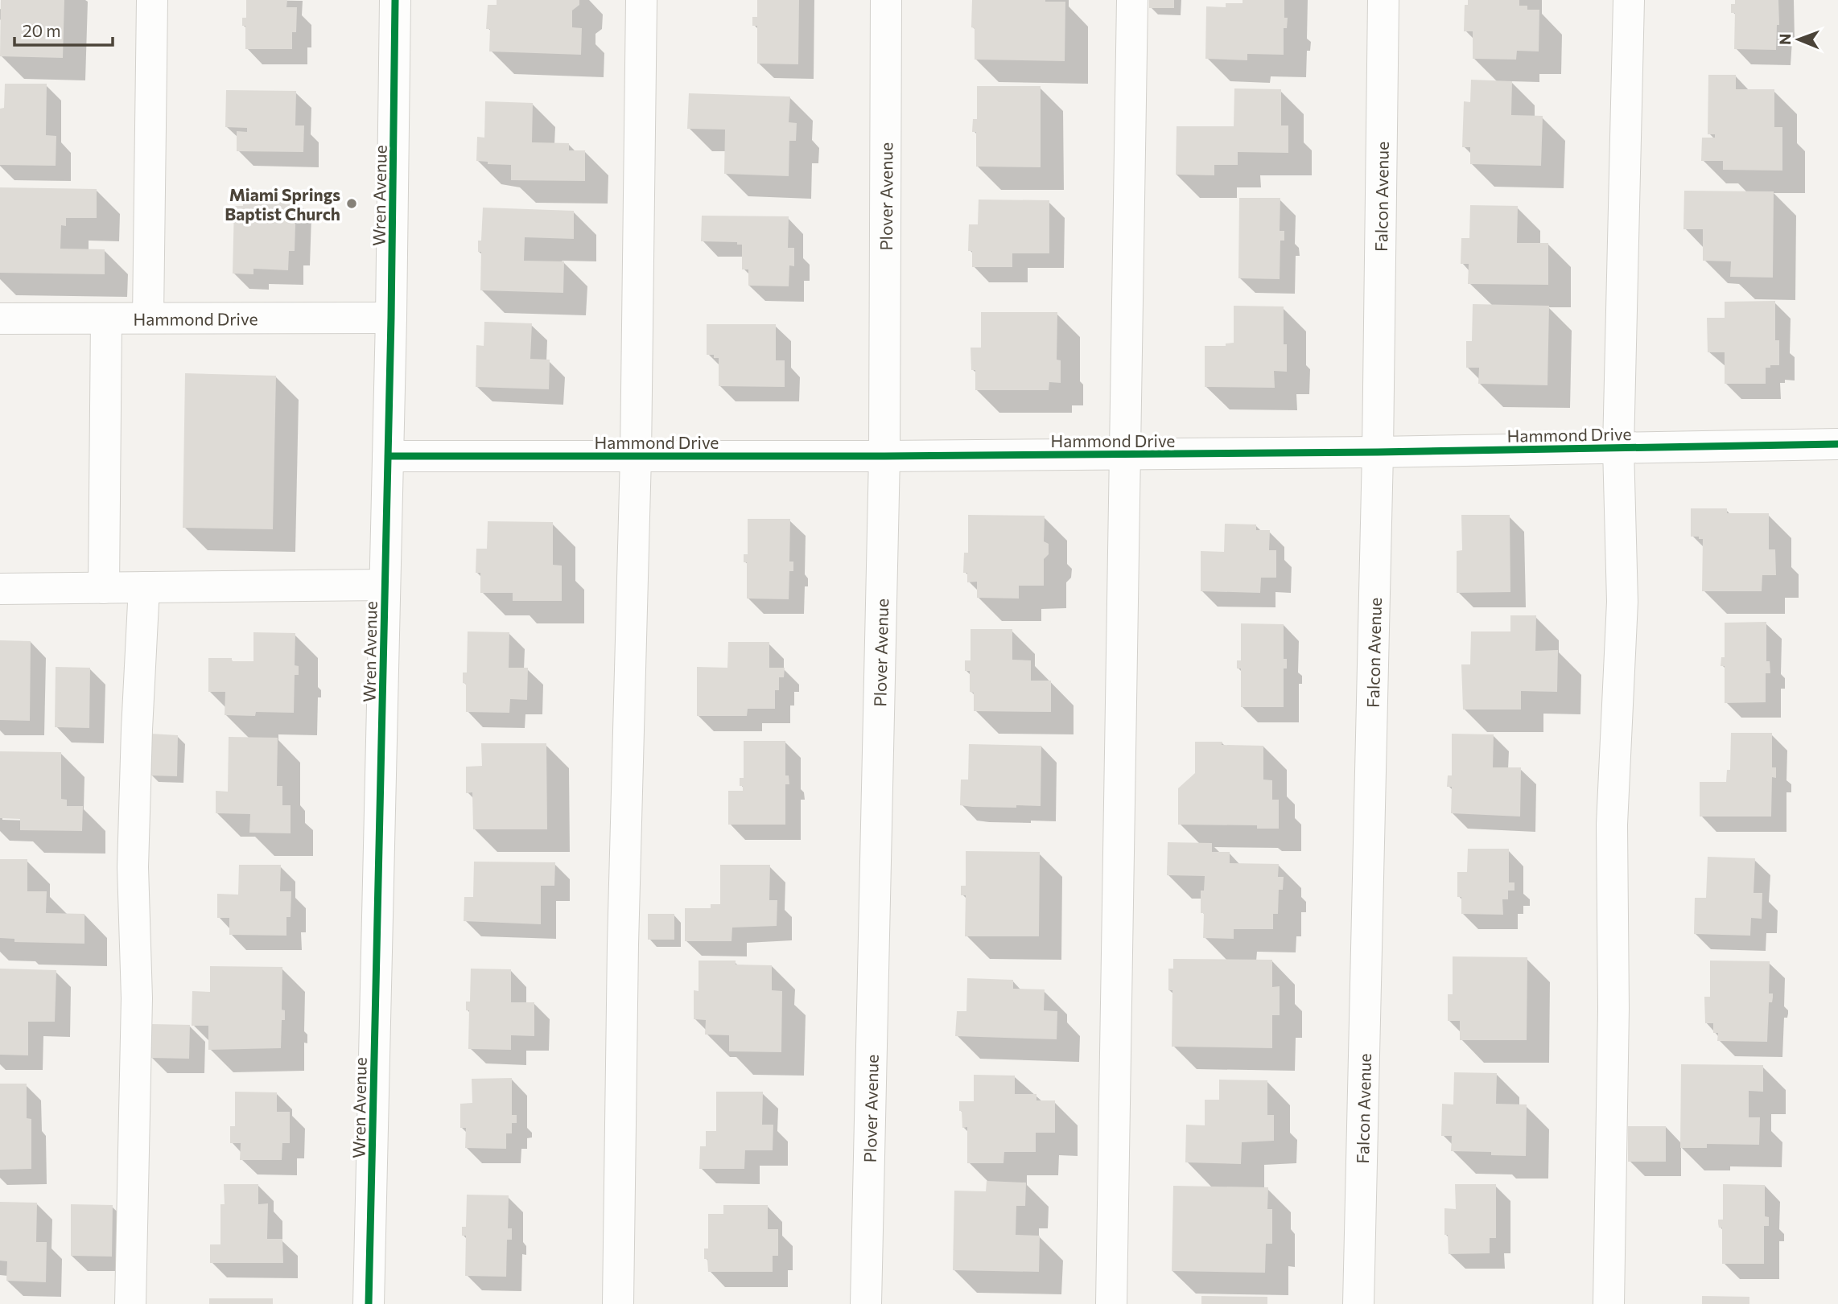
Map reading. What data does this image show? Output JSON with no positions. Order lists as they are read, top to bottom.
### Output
{
  "streets": {
    "street": [
      "Wren Avenue",
      "Plover Avenue",
      "Falcon Avenue",
      "Hammond Drive"
    ]
  },
  "crossings": [
    ["Wren Avenue", "Hammond Drive"],
    ["Plover Avenue", "Hammond Drive"],
    ["Falcon Avenue", "Hammond Drive"]
  ],
  "places": ["Miami Springs Baptist Church"],
  "scale_bar": "20 m",
  "north": "left"
}
